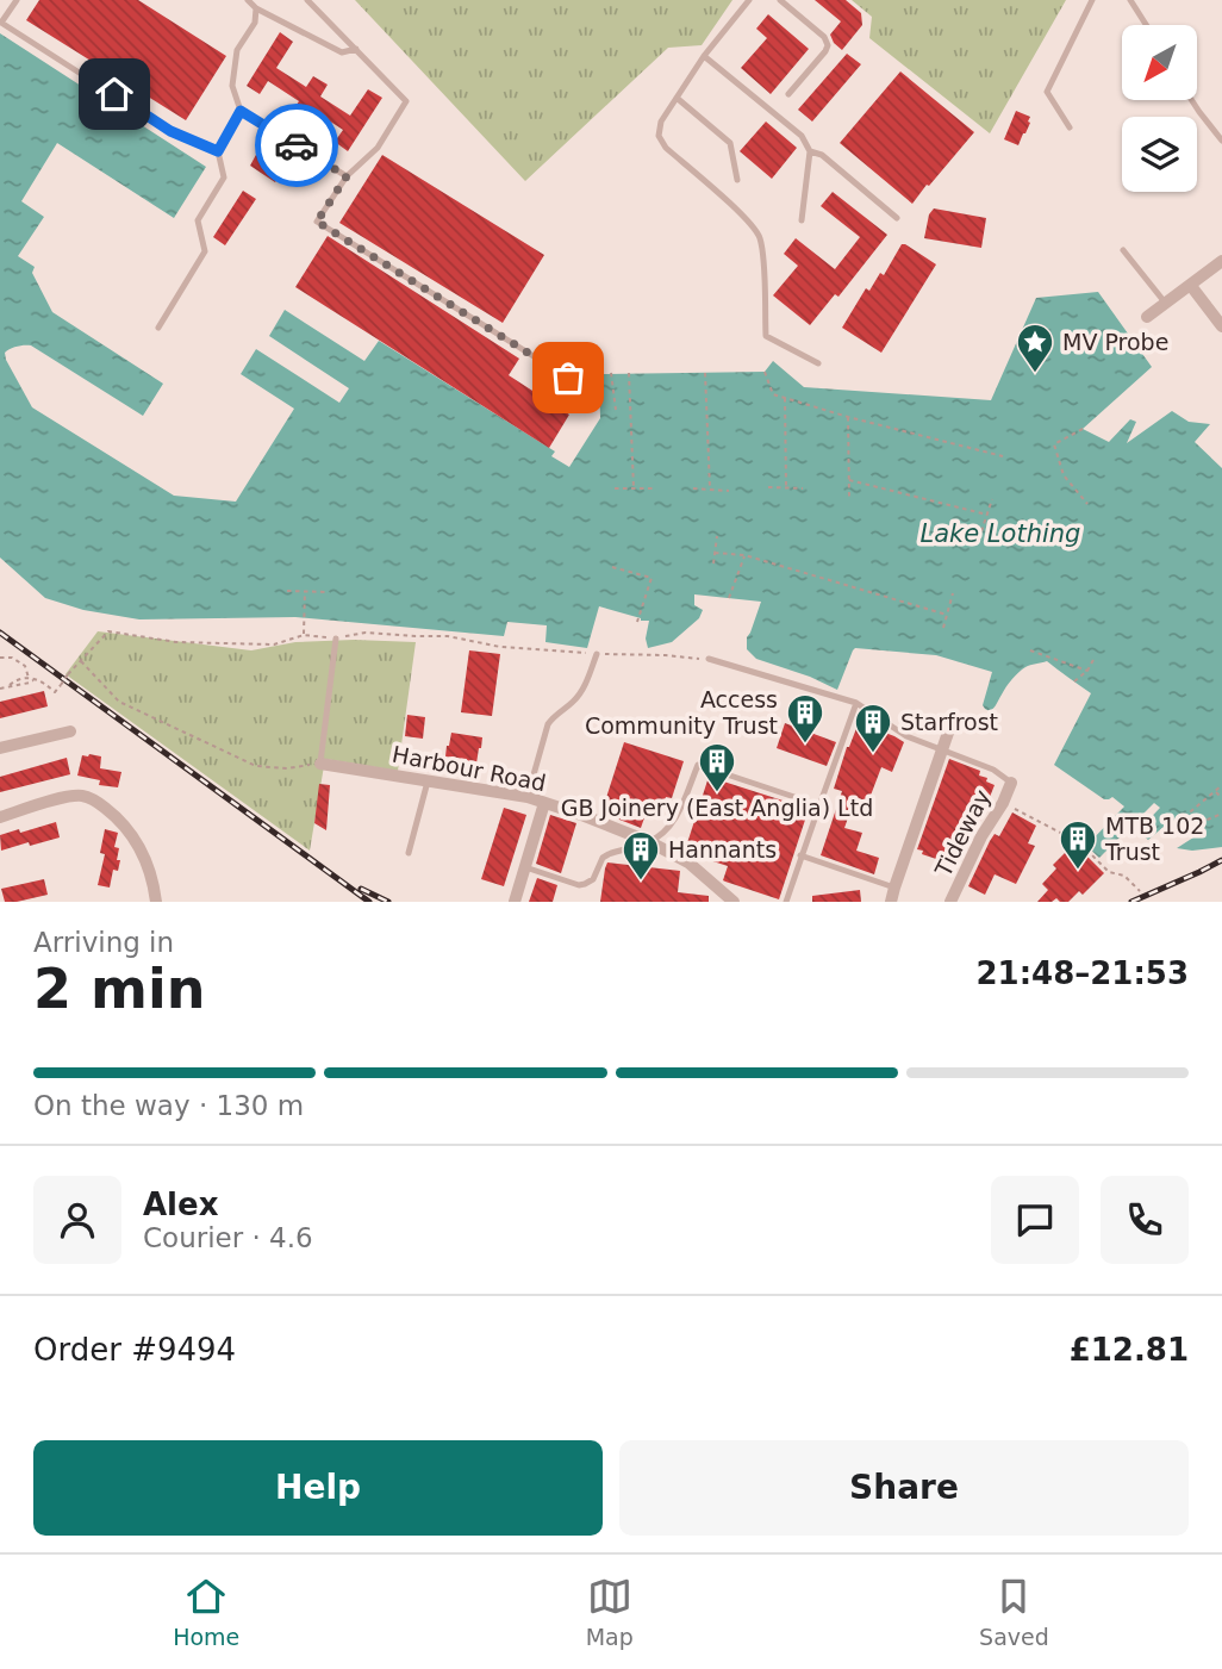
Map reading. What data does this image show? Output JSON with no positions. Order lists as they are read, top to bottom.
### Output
{
  "streets": {
    "street": ["Harbour Road", "Tideway"]
  },
  "water": ["Lake Lothing"],
  "places": {
    "place": ["MV Probe"],
    "building": [
      "Access Community Trust",
      "Starfrost",
      "GB Joinery (East Anglia) Ltd",
      "MTB 102 Trust",
      "Hannants"
    ]
  },
  "north": "bottom left",
  "page": {
    "heading": ["2 min", "Arriving in", "21:48–21:53"],
    "panel": [
      "Alex",
      "Courier · 4.6",
      "Order #9494",
      "£12.81"
    ],
    "bar": "On the way · 130 m",
    "buttons": ["Help", "Share"],
    "tabs": ["Home", "Map", "Saved"]
  }
}
